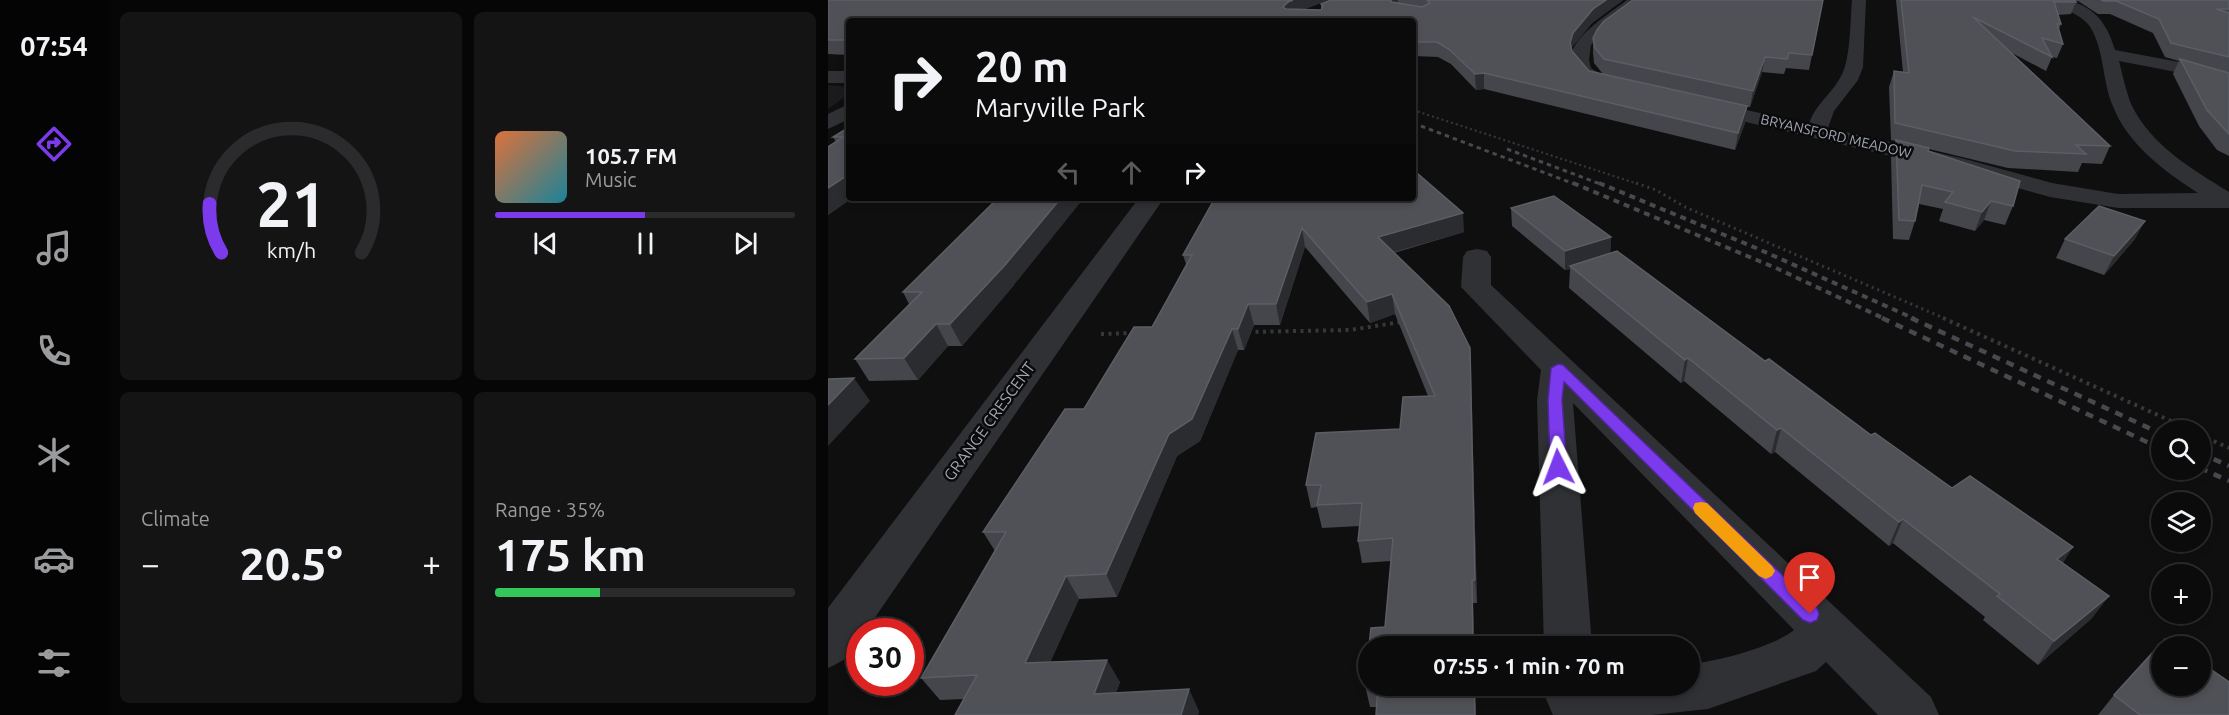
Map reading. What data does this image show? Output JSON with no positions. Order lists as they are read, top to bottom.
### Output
{
  "streets": {
    "street": ["BRYANSFORD MEADOW", "GRANGE CRESCENT"]
  },
  "page": {
    "tabs": "07:54",
    "turn": ["20 m", "Maryville Park"],
    "song": ["105.7 FM", "Music"],
    "tile": [
      "Climate",
      ["Range · 35%", "175 km"]
    ],
    "map_buttons": ["+", "−"],
    "heat": ["−", "20.5°", "+"],
    "limit": "30",
    "trip": "07:55 · 1 min · 70 m",
    "gauge": ["21", "km/h"]
  }
}
